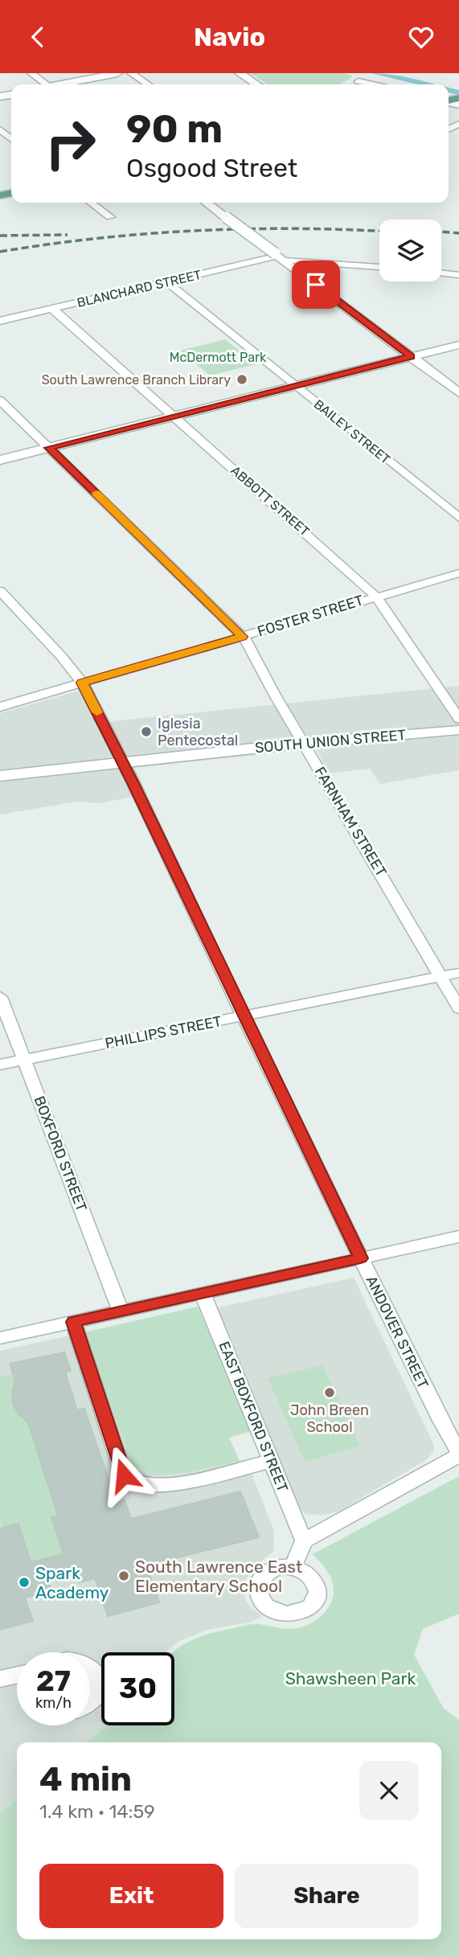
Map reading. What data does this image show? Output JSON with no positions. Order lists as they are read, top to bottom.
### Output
{
  "streets": {
    "main road": ["SOUTH UNION STREET"],
    "street": [
      "BLANCHARD STREET",
      "BAILEY STREET",
      "ABBOTT STREET",
      "FOSTER STREET",
      "FARNHAM STREET",
      "PHILLIPS STREET",
      "BOXFORD STREET",
      "ANDOVER STREET",
      "EAST BOXFORD STREET"
    ]
  },
  "crossings": [
    ["BLANCHARD STREET", "BAILEY STREET"],
    ["BLANCHARD STREET", "ABBOTT STREET"],
    ["ABBOTT STREET", "FOSTER STREET"],
    ["FOSTER STREET", "FARNHAM STREET"],
    ["FOSTER STREET", "ANDOVER STREET"],
    ["SOUTH UNION STREET", "FARNHAM STREET"],
    ["SOUTH UNION STREET", "ANDOVER STREET"],
    ["FARNHAM STREET", "PHILLIPS STREET"],
    ["PHILLIPS STREET", "BOXFORD STREET"],
    ["PHILLIPS STREET", "ANDOVER STREET"]
  ],
  "parks": ["McDermott Park", "Shawsheen Park"],
  "places": [
    "South Lawrence Branch Library",
    "Iglesia Pentecostal",
    "John Breen School",
    "South Lawrence East Elementary School",
    "Spark Academy"
  ],
  "page": {
    "header": "Navio",
    "turn": ["90 m", "Osgood Street"],
    "speed": "27 km/h",
    "limit": "30",
    "heading": ["4 min", "1.4 km · 14:59"],
    "buttons": ["Exit", "Share"]
  }
}
